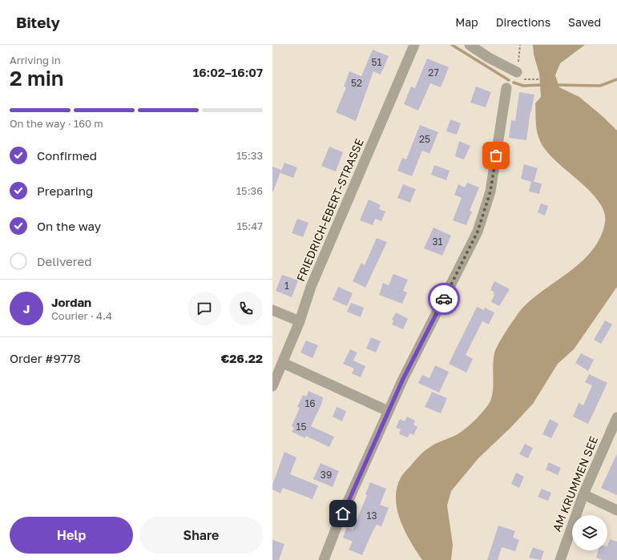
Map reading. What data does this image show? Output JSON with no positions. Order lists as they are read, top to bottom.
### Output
{
  "streets": {
    "street": ["FRIEDRICH-EBERT-STRASSE", "AM KRUMMEN SEE"]
  },
  "house_numbers": [
    "51",
    "27",
    "52",
    "25",
    "31",
    "1",
    "16",
    "15",
    "39",
    "13"
  ],
  "page": {
    "header": "Bitely",
    "nav": ["Map", "Directions", "Saved"],
    "heading": ["2 min", "Arriving in", "16:02–16:07"],
    "panel": [
      "Jordan",
      "Courier · 4.4",
      "Order #9778",
      "€26.22"
    ],
    "bar": "On the way · 160 m",
    "list": [
      ["Confirmed", "15:33"],
      ["Preparing", "15:36"],
      ["On the way", "15:47"],
      "Delivered"
    ],
    "round": "J",
    "buttons": ["Help", "Share"]
  }
}
